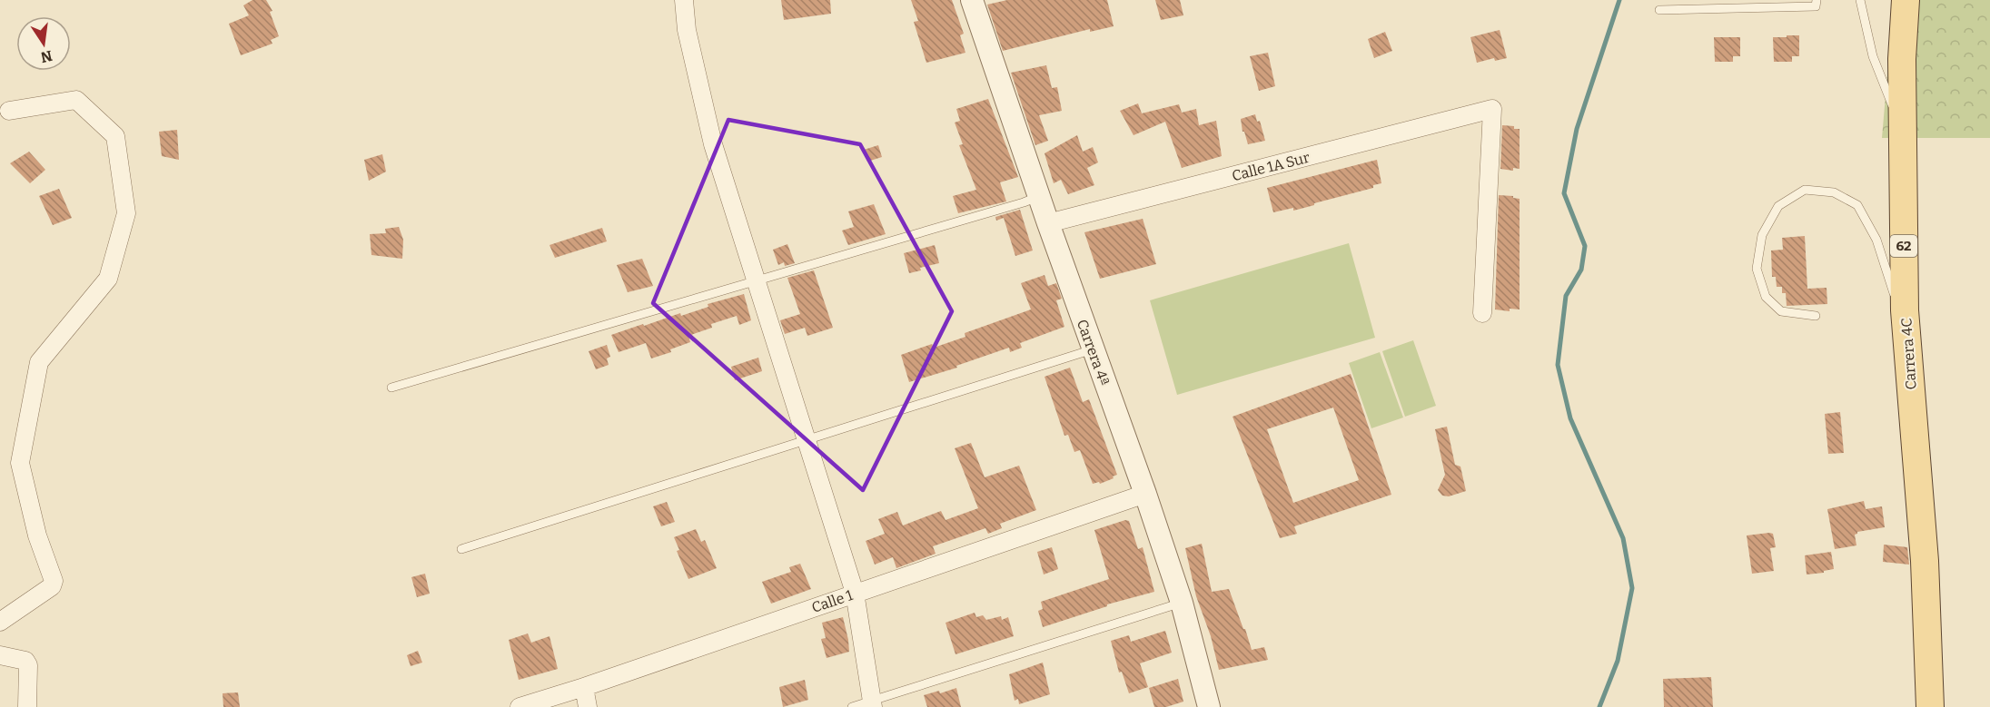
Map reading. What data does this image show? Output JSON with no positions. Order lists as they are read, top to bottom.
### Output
{
  "streets": {
    "main road": ["62", "Carrera 4C"],
    "street": ["Calle 1A Sur", "Carrera 4ª", "Calle 1"]
  },
  "crossings": [
    ["Calle 1A Sur", "Carrera 4ª"],
    ["Carrera 4ª", "Calle 1"]
  ],
  "north": "bottom"
}
